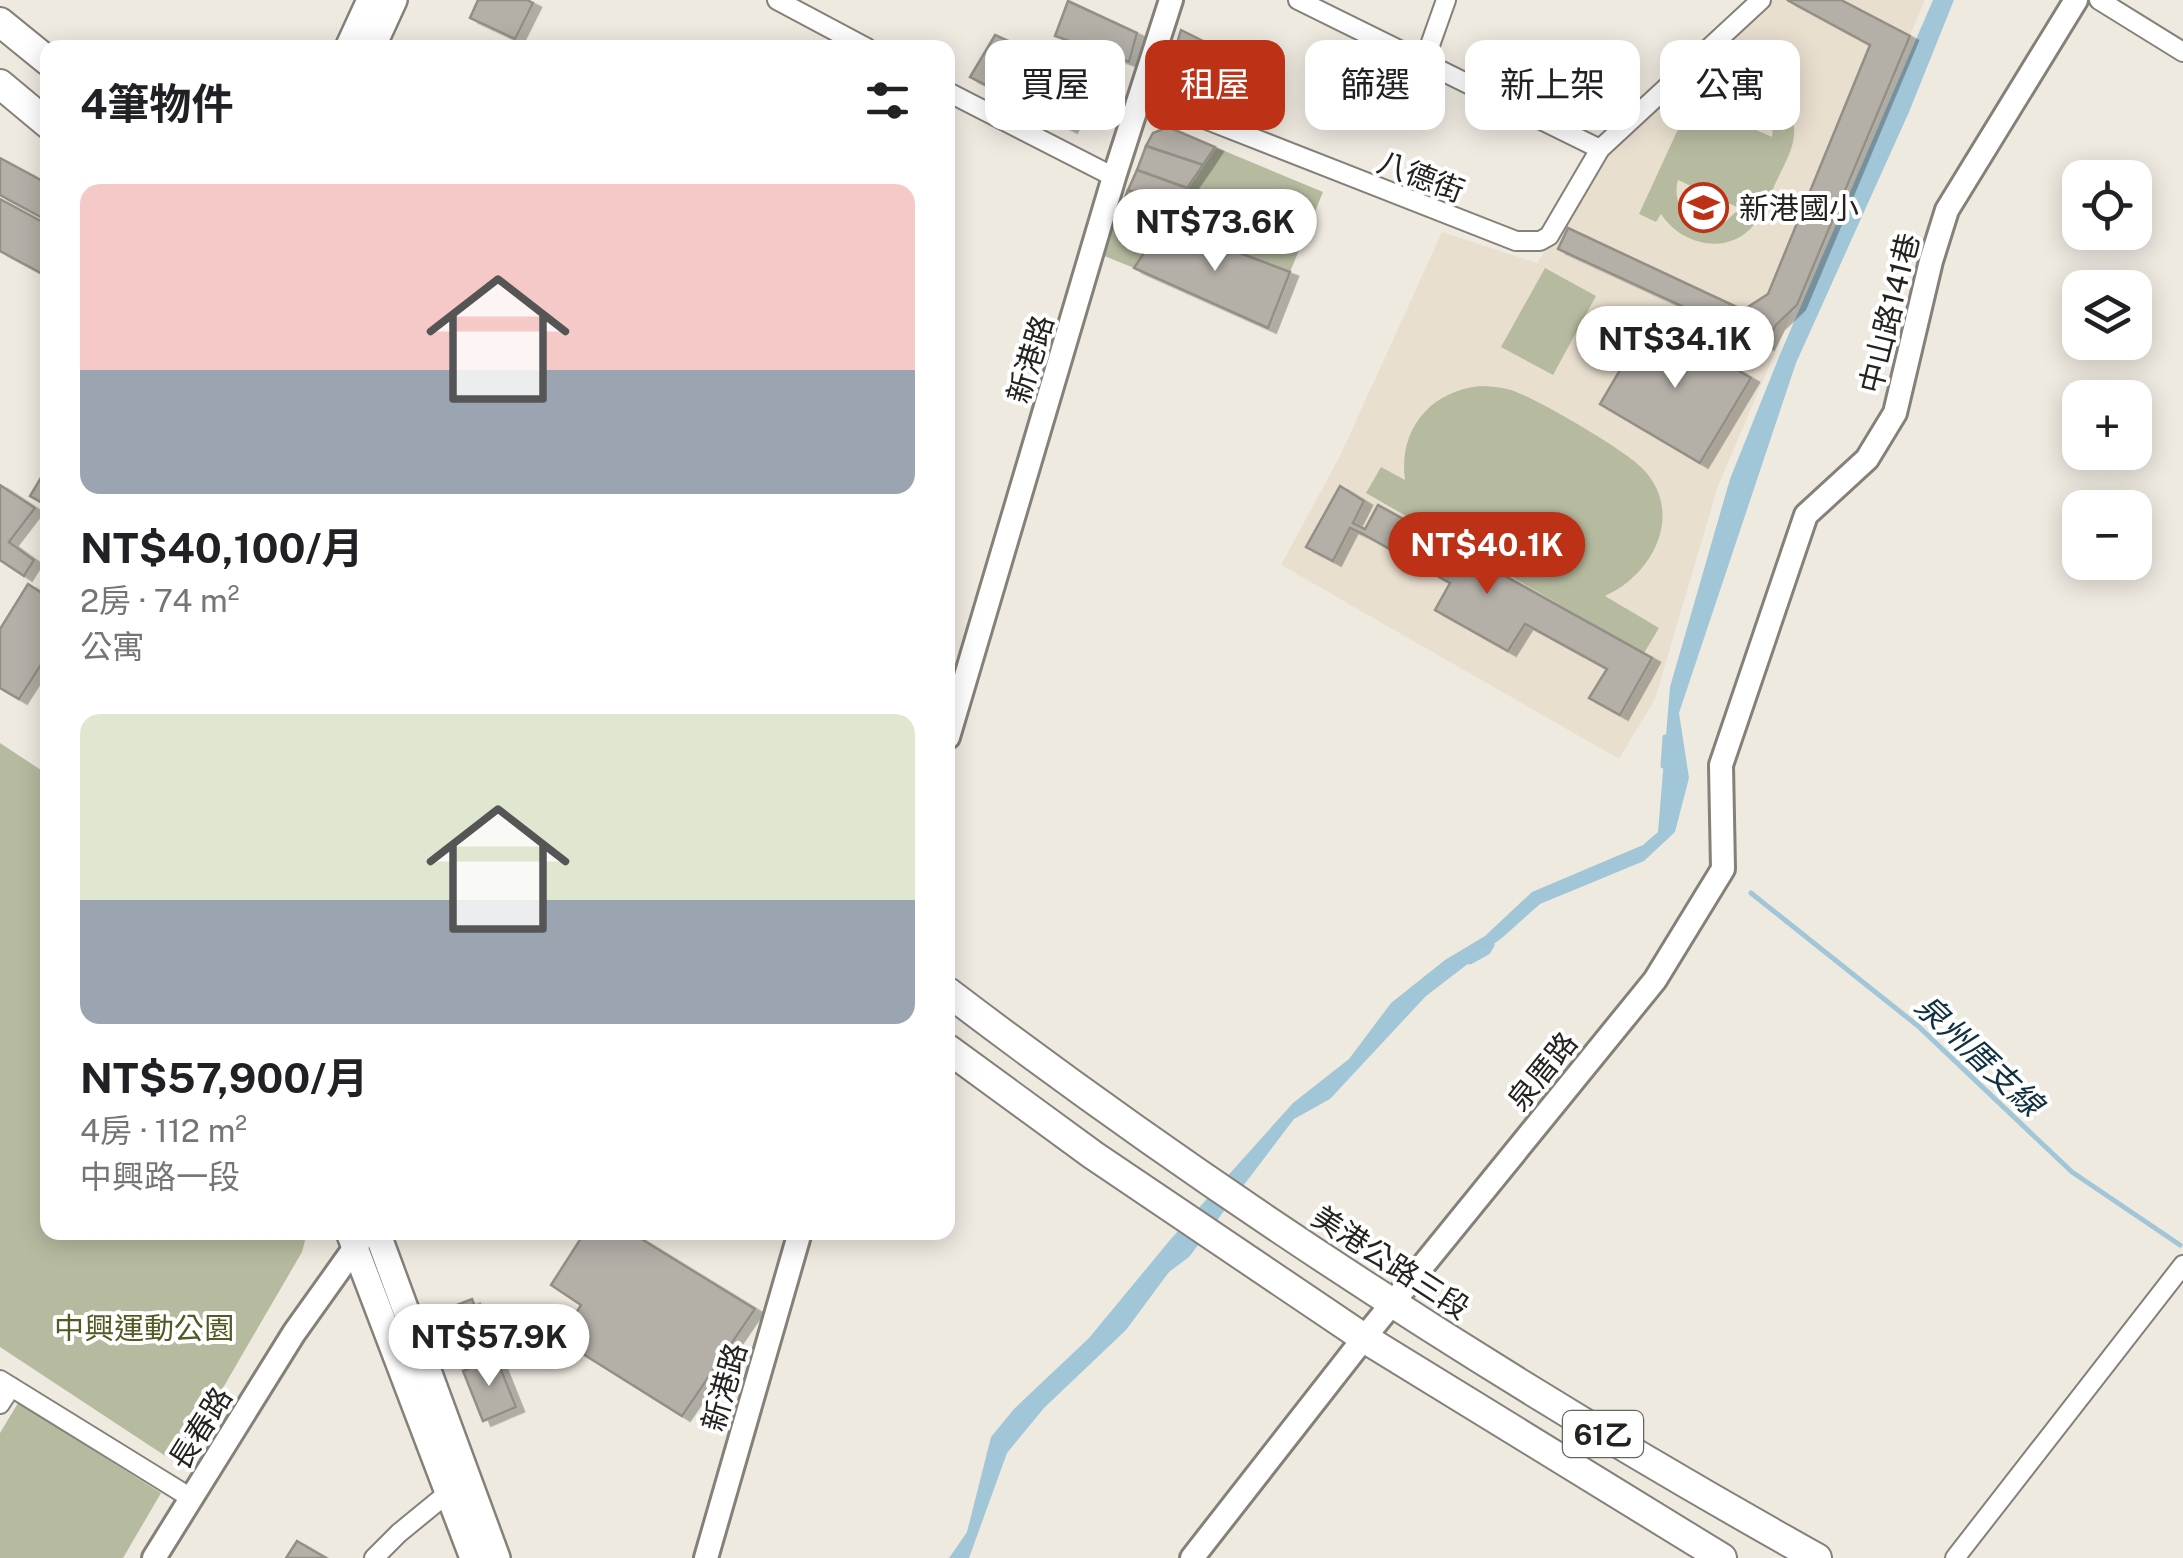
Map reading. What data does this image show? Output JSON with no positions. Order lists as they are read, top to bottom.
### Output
{
  "streets": {
    "main road": ["美港公路三段", "61乙"],
    "street": [
      "八德街",
      "中山路141巷",
      "新港路",
      "泉厝路",
      "長春路"
    ]
  },
  "crossings": [
    ["八德街", "新港路"],
    ["中山路141巷", "泉厝路"],
    ["泉厝路", "美港公路三段"],
    ["泉厝路", "61乙"]
  ],
  "water": ["泉州厝支線"],
  "parks": ["中興運動公園"],
  "places": {
    "school or university": ["新港國小"]
  },
  "page": {
    "chip": [
      "買屋",
      "租屋",
      "篩選",
      "新上架",
      "公寓"
    ],
    "heading": "4筆物件",
    "map_buttons": ["+", "−"],
    "list": [
      {
        "name": "NT$40,100/月",
        "note": "2房 · 74 m² · 公寓"
      },
      {
        "name": "NT$57,900/月",
        "note": "4房 · 112 m² · 中興路一段"
      }
    ],
    "price": [
      "NT$73.6K",
      "NT$34.1K",
      "NT$40.1K",
      "NT$57.9K"
    ]
  }
}
